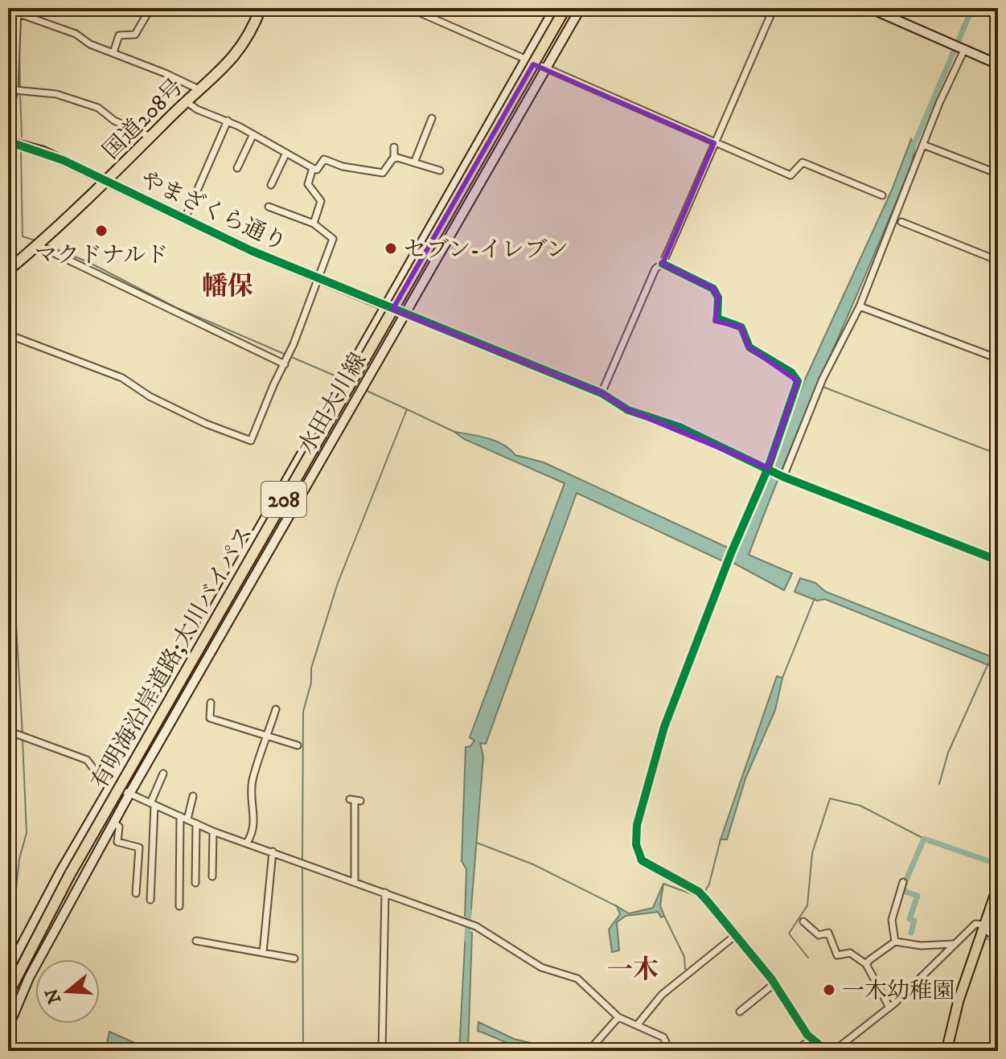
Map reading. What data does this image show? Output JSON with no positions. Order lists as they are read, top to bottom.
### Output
{
  "streets": {
    "highway": ["国道208号", "208", "有明海沿岸道路;大川バイパス"],
    "main road": ["やまざくら通り", "水田大川線"]
  },
  "crossings": [
    ["国道208号", "やまざくら通り"],
    ["やまざくら通り", "水田大川線"]
  ],
  "districts": ["幡保", "一木"],
  "places": ["マクドナルド", "セブン-イレブン", "一木幼稚園"],
  "north": "left"
}
